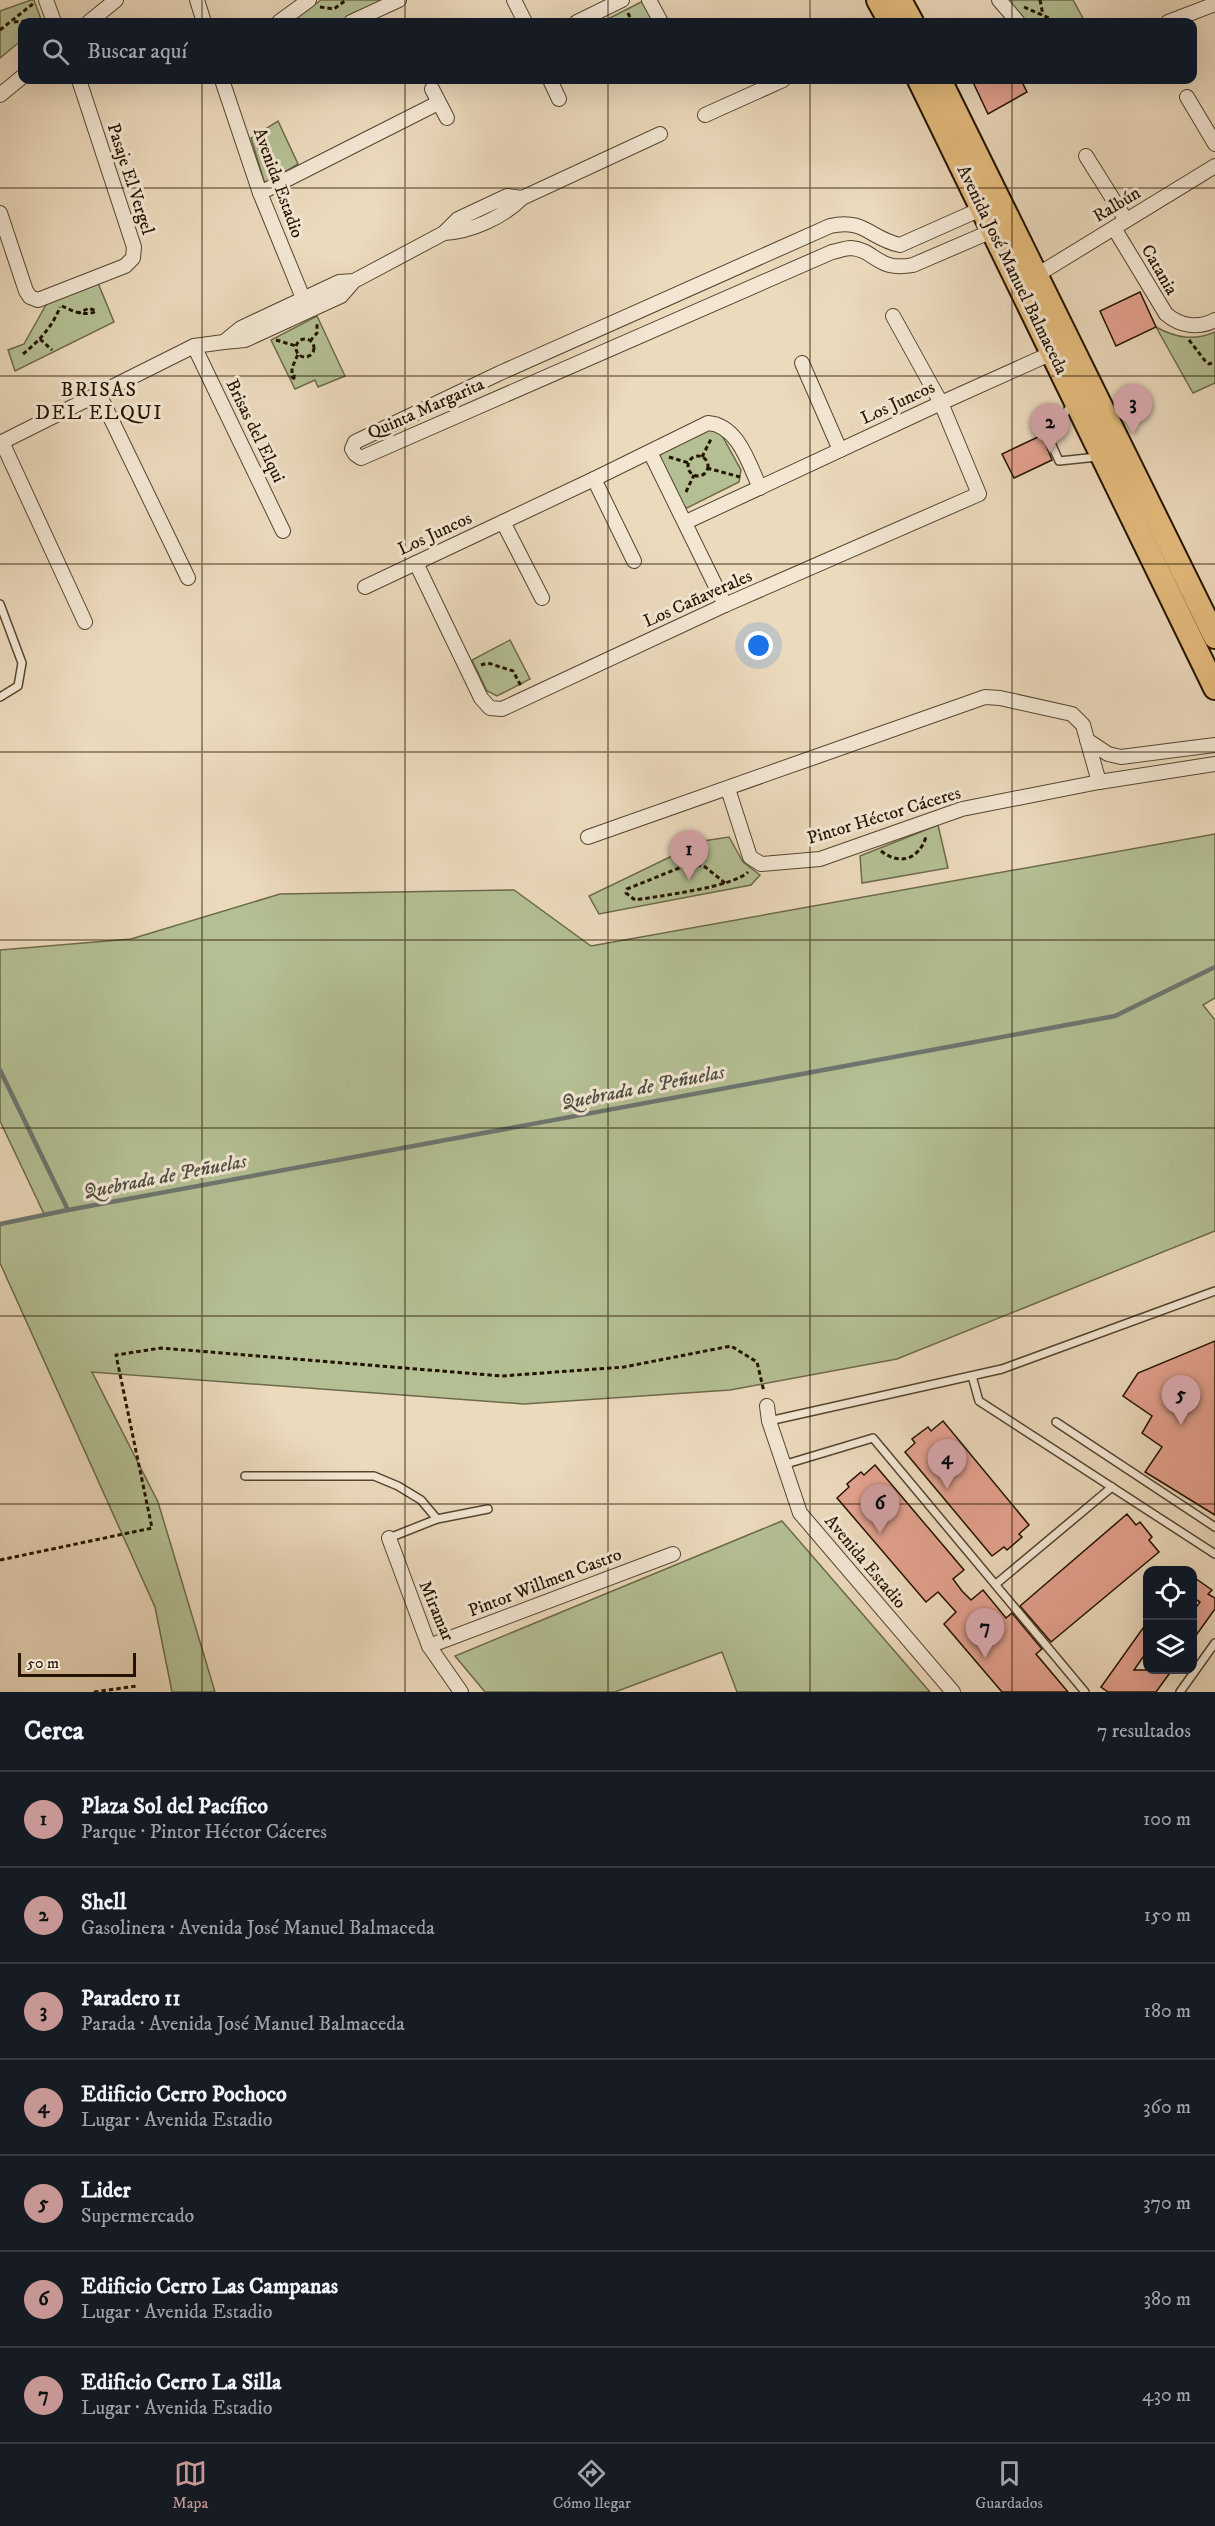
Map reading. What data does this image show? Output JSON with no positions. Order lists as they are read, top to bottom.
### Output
{
  "streets": {
    "main road": ["Avenida José Manuel Balmaceda"],
    "street": [
      "Pasaje El Vergel",
      "Avenida Estadio",
      "Ralbún",
      "Catania",
      "Los Juncos",
      "Quinta Margarita",
      "Brisas del Elqui",
      "Los Cañaverales",
      "Pintor Héctor Cáceres",
      "Pintor Willmen Castro",
      "Miramar"
    ]
  },
  "crossings": [
    ["Ralbún", "Avenida José Manuel Balmaceda"],
    ["Ralbún", "Catania"],
    ["Avenida José Manuel Balmaceda", "Los Juncos"],
    ["Avenida José Manuel Balmaceda", "Quinta Margarita"],
    ["Los Juncos", "Los Cañaverales"],
    ["Pintor Willmen Castro", "Miramar"]
  ],
  "districts": ["BRISAS DEL ELQUI"],
  "water": ["Quebrada de Peñuelas"],
  "scale_bar": "50 m",
  "page": {
    "search": "Buscar aquí",
    "pins": [
      "3",
      "2",
      "1",
      "5",
      "4",
      "6",
      "7"
    ],
    "scale": "50 m",
    "heading": ["Cerca", "7 resultados"],
    "list": [
      {
        "mark": "1",
        "name": "Plaza Sol del Pacífico",
        "note": "Parque · Pintor Héctor Cáceres",
        "value": "100 m"
      },
      {
        "mark": "2",
        "name": "Shell",
        "note": "Gasolinera · Avenida José Manuel Balmaceda",
        "value": "150 m"
      },
      {
        "mark": "3",
        "name": "Paradero 11",
        "note": "Parada · Avenida José Manuel Balmaceda",
        "value": "180 m"
      },
      {
        "mark": "4",
        "name": "Edificio Cerro Pochoco",
        "note": "Lugar · Avenida Estadio",
        "value": "360 m"
      },
      {
        "mark": "5",
        "name": "Lider",
        "note": "Supermercado",
        "value": "370 m"
      },
      {
        "mark": "6",
        "name": "Edificio Cerro Las Campanas",
        "note": "Lugar · Avenida Estadio",
        "value": "380 m"
      },
      {
        "mark": "7",
        "name": "Edificio Cerro La Silla",
        "note": "Lugar · Avenida Estadio",
        "value": "430 m"
      }
    ],
    "nav": ["Mapa", "Cómo llegar", "Guardados"]
  }
}
